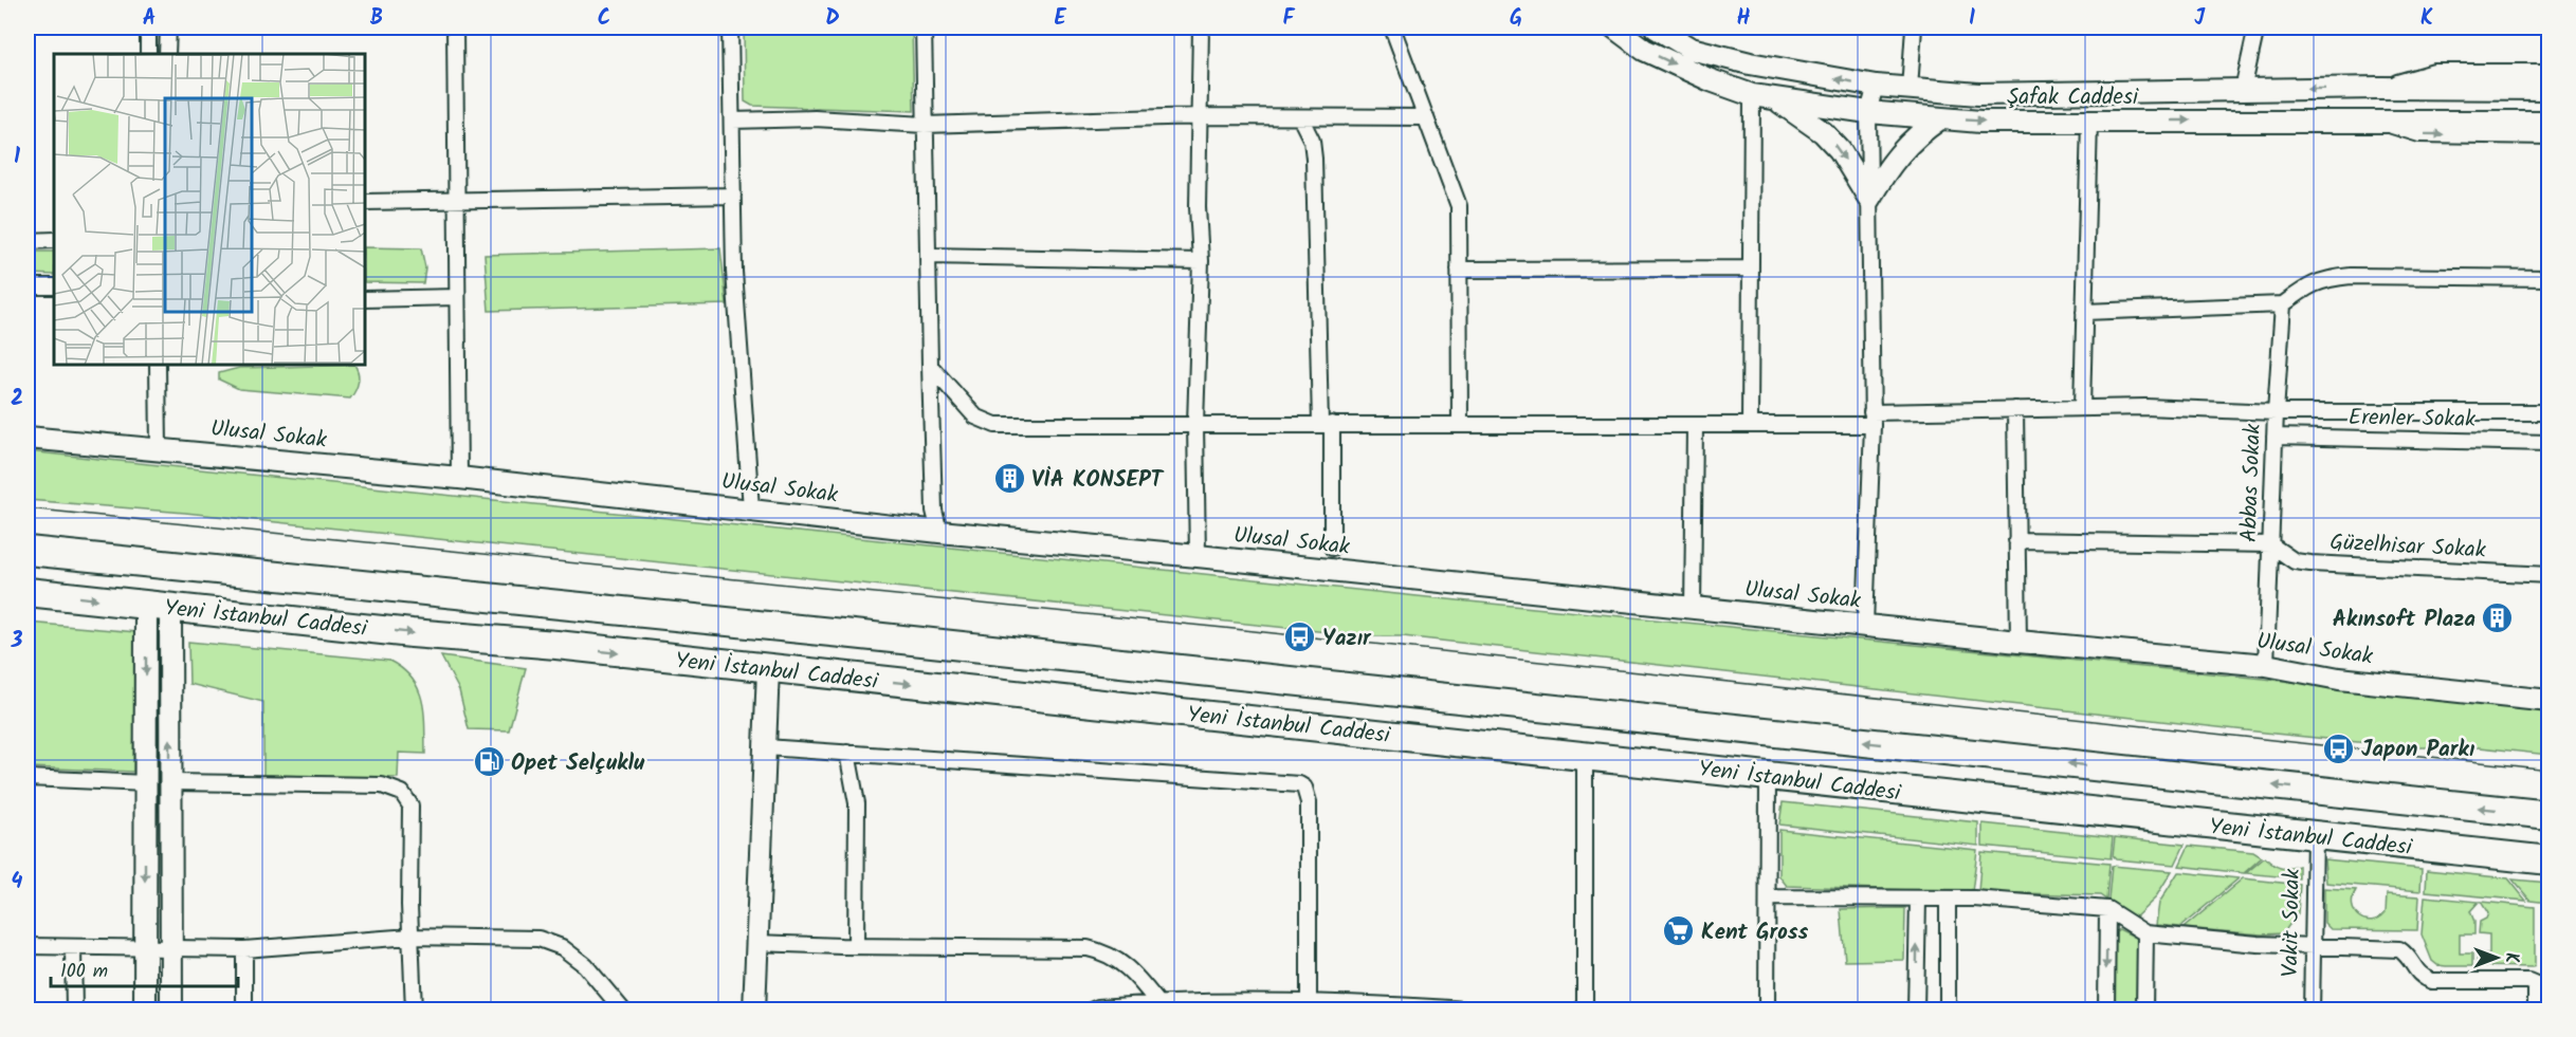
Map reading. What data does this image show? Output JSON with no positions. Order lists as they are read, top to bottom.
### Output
{
  "streets": {
    "highway": ["Yeni İstanbul Caddesi"],
    "street": [
      "Şafak Caddesi",
      "Erenler Sokak",
      "Ulusal Sokak",
      "Abbas Sokak",
      "Güzelhisar Sokak",
      "Vakit Sokak"
    ]
  },
  "crossings": [
    ["Erenler Sokak", "Abbas Sokak"],
    ["Ulusal Sokak", "Abbas Sokak"],
    ["Abbas Sokak", "Güzelhisar Sokak"],
    ["Yeni İstanbul Caddesi", "Vakit Sokak"]
  ],
  "places": {
    "building": ["VİA KONSEPT", "Akınsoft Plaza"],
    "bus stop": ["Yazır", "Japon Parkı"],
    "fuel station": ["Opet Selçuklu"],
    "supermarket": ["Kent Gross"]
  },
  "scale_bar": "100 m",
  "north": "right",
  "grid": {
    "columns": [
      "A",
      "B",
      "C",
      "D",
      "E",
      "F",
      "G",
      "H",
      "I",
      "J",
      "K"
    ],
    "rows": [
      "1",
      "2",
      "3",
      "4"
    ]
  }
}
